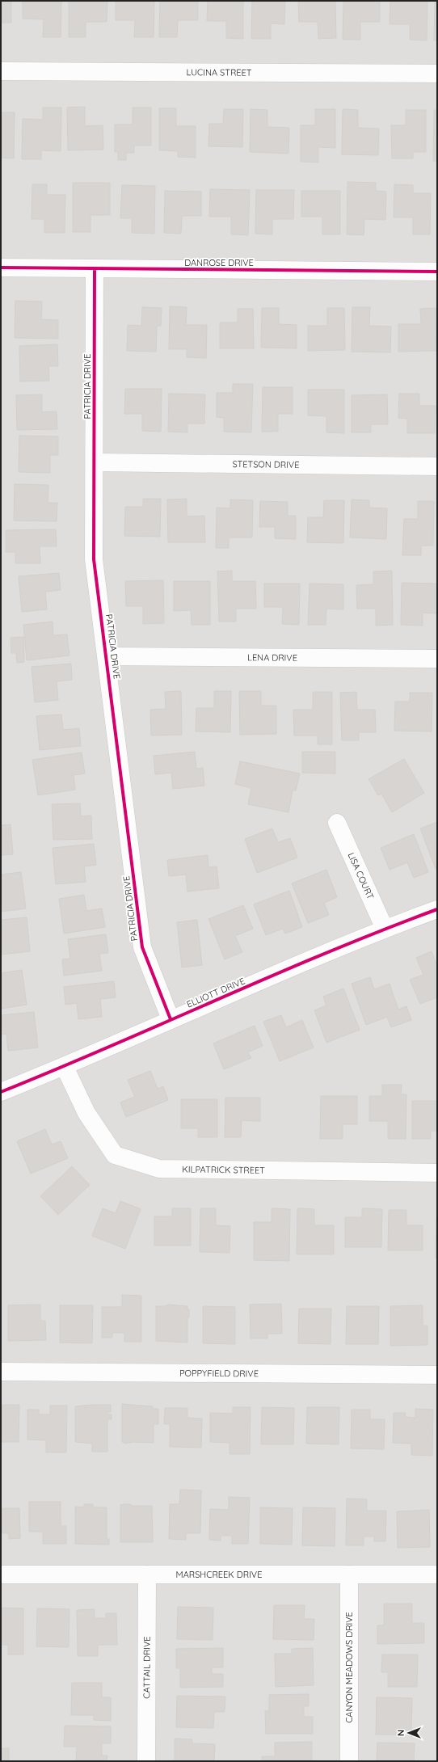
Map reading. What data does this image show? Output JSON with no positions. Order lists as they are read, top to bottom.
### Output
{
  "streets": {
    "street": [
      "LUCINA STREET",
      "DANROSE DRIVE",
      "PATRICIA DRIVE",
      "STETSON DRIVE",
      "LENA DRIVE",
      "LISA COURT",
      "ELLIOTT DRIVE",
      "KILPATRICK STREET",
      "POPPYFIELD DRIVE",
      "MARSHCREEK DRIVE",
      "CATTAIL DRIVE",
      "CANYON MEADOWS DRIVE"
    ]
  },
  "crossings": [
    ["DANROSE DRIVE", "PATRICIA DRIVE"],
    ["PATRICIA DRIVE", "STETSON DRIVE"],
    ["PATRICIA DRIVE", "LENA DRIVE"],
    ["PATRICIA DRIVE", "ELLIOTT DRIVE"],
    ["LISA COURT", "ELLIOTT DRIVE"],
    ["ELLIOTT DRIVE", "KILPATRICK STREET"],
    ["MARSHCREEK DRIVE", "CATTAIL DRIVE"],
    ["MARSHCREEK DRIVE", "CANYON MEADOWS DRIVE"]
  ],
  "north": "left"
}
